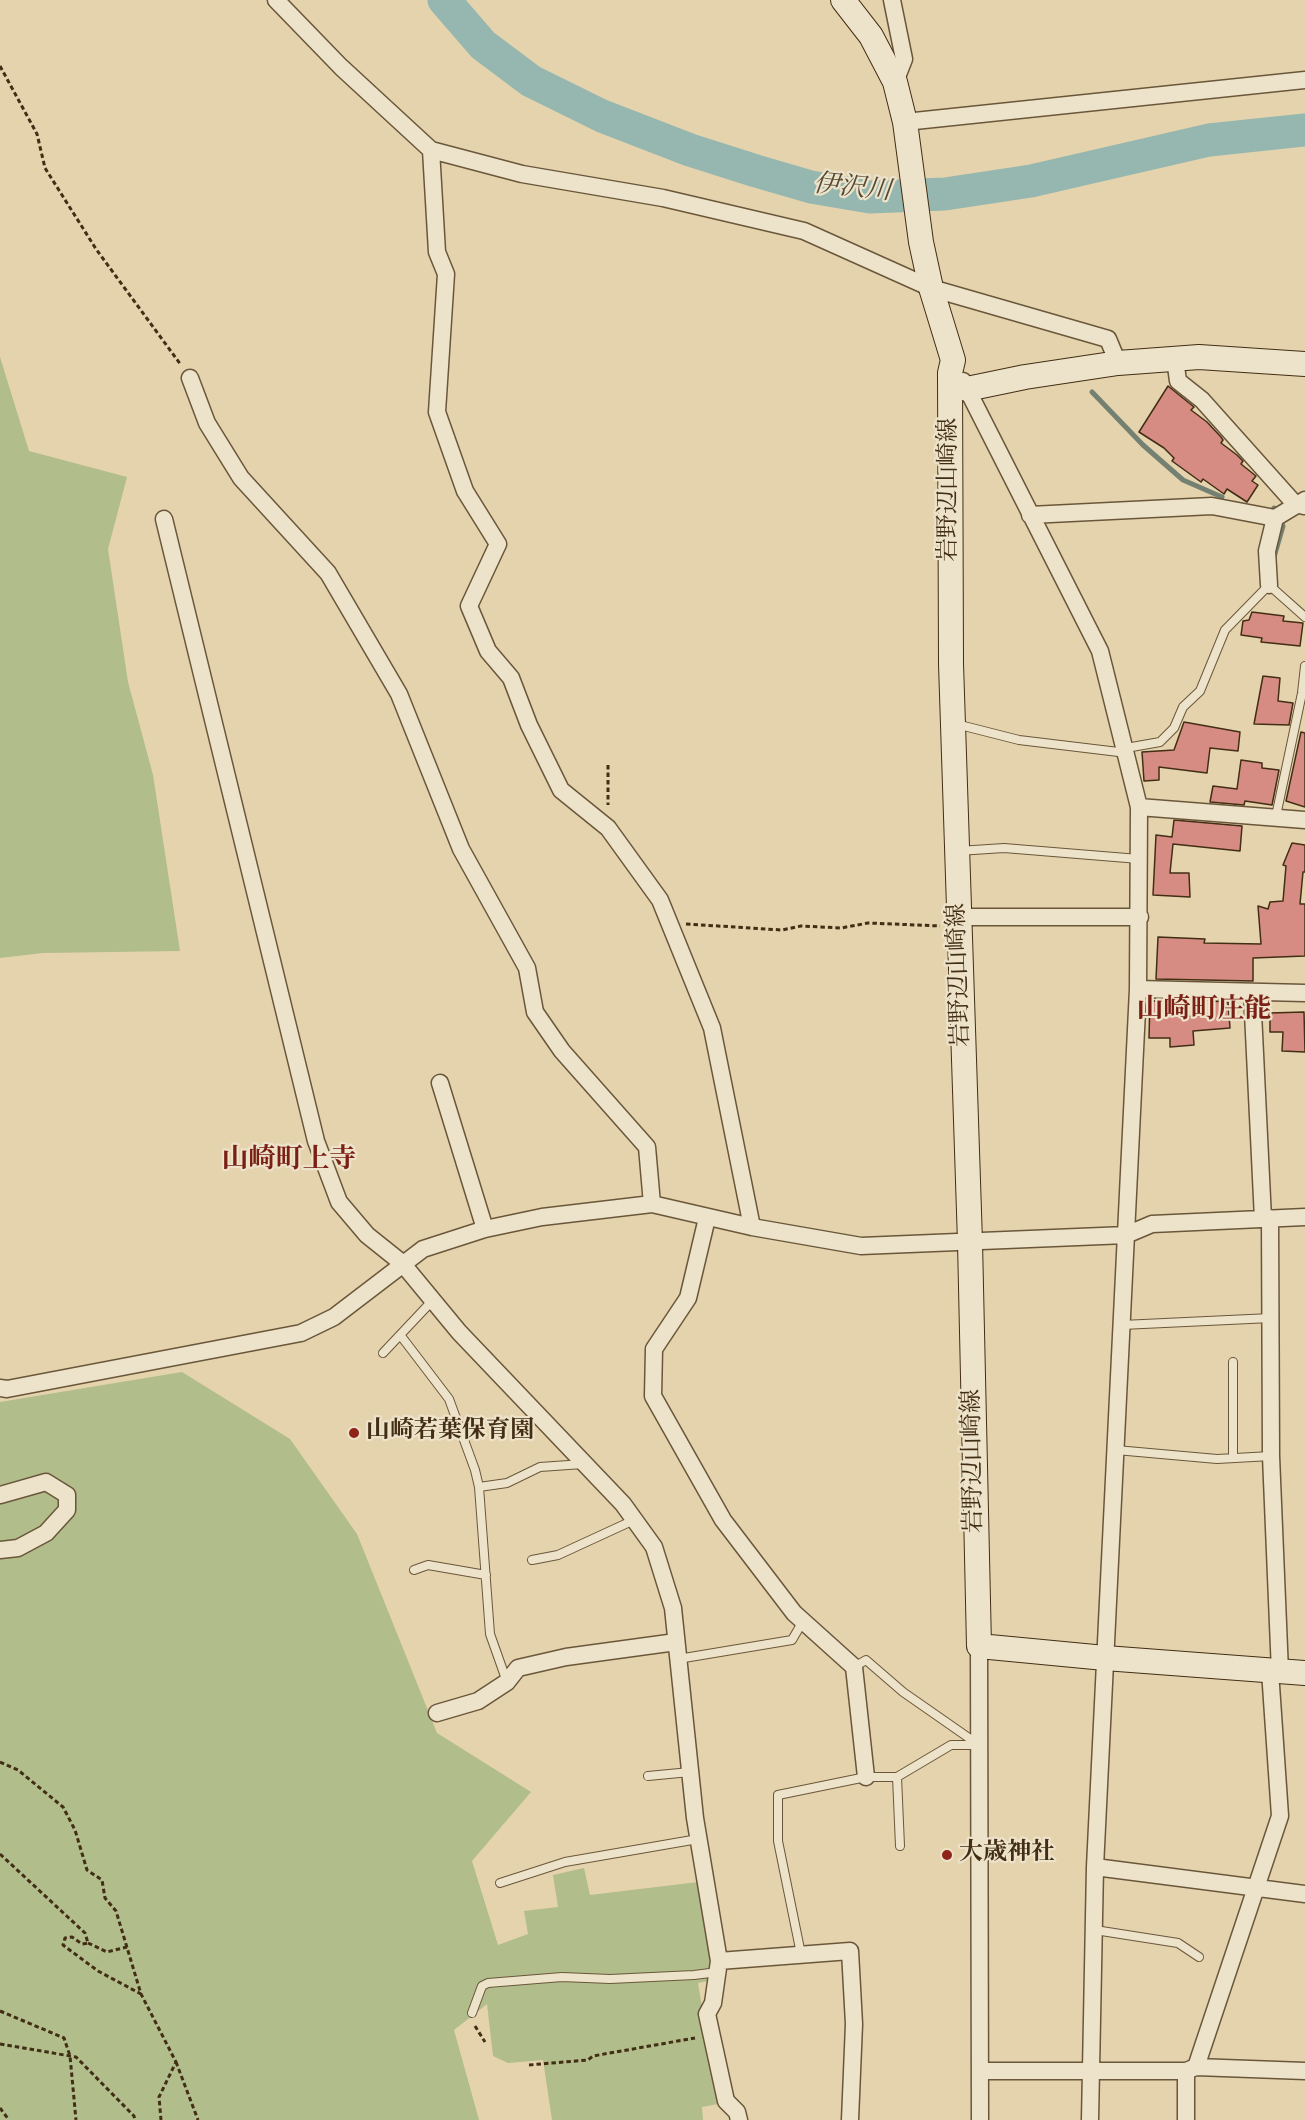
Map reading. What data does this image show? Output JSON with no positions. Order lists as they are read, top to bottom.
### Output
{
  "streets": {
    "main road": ["岩野辺山崎線"]
  },
  "districts": ["山崎町庄能", "山崎町上寺"],
  "water": ["伊沢川"],
  "places": ["山崎若葉保育園", "大歳神社"]
}
